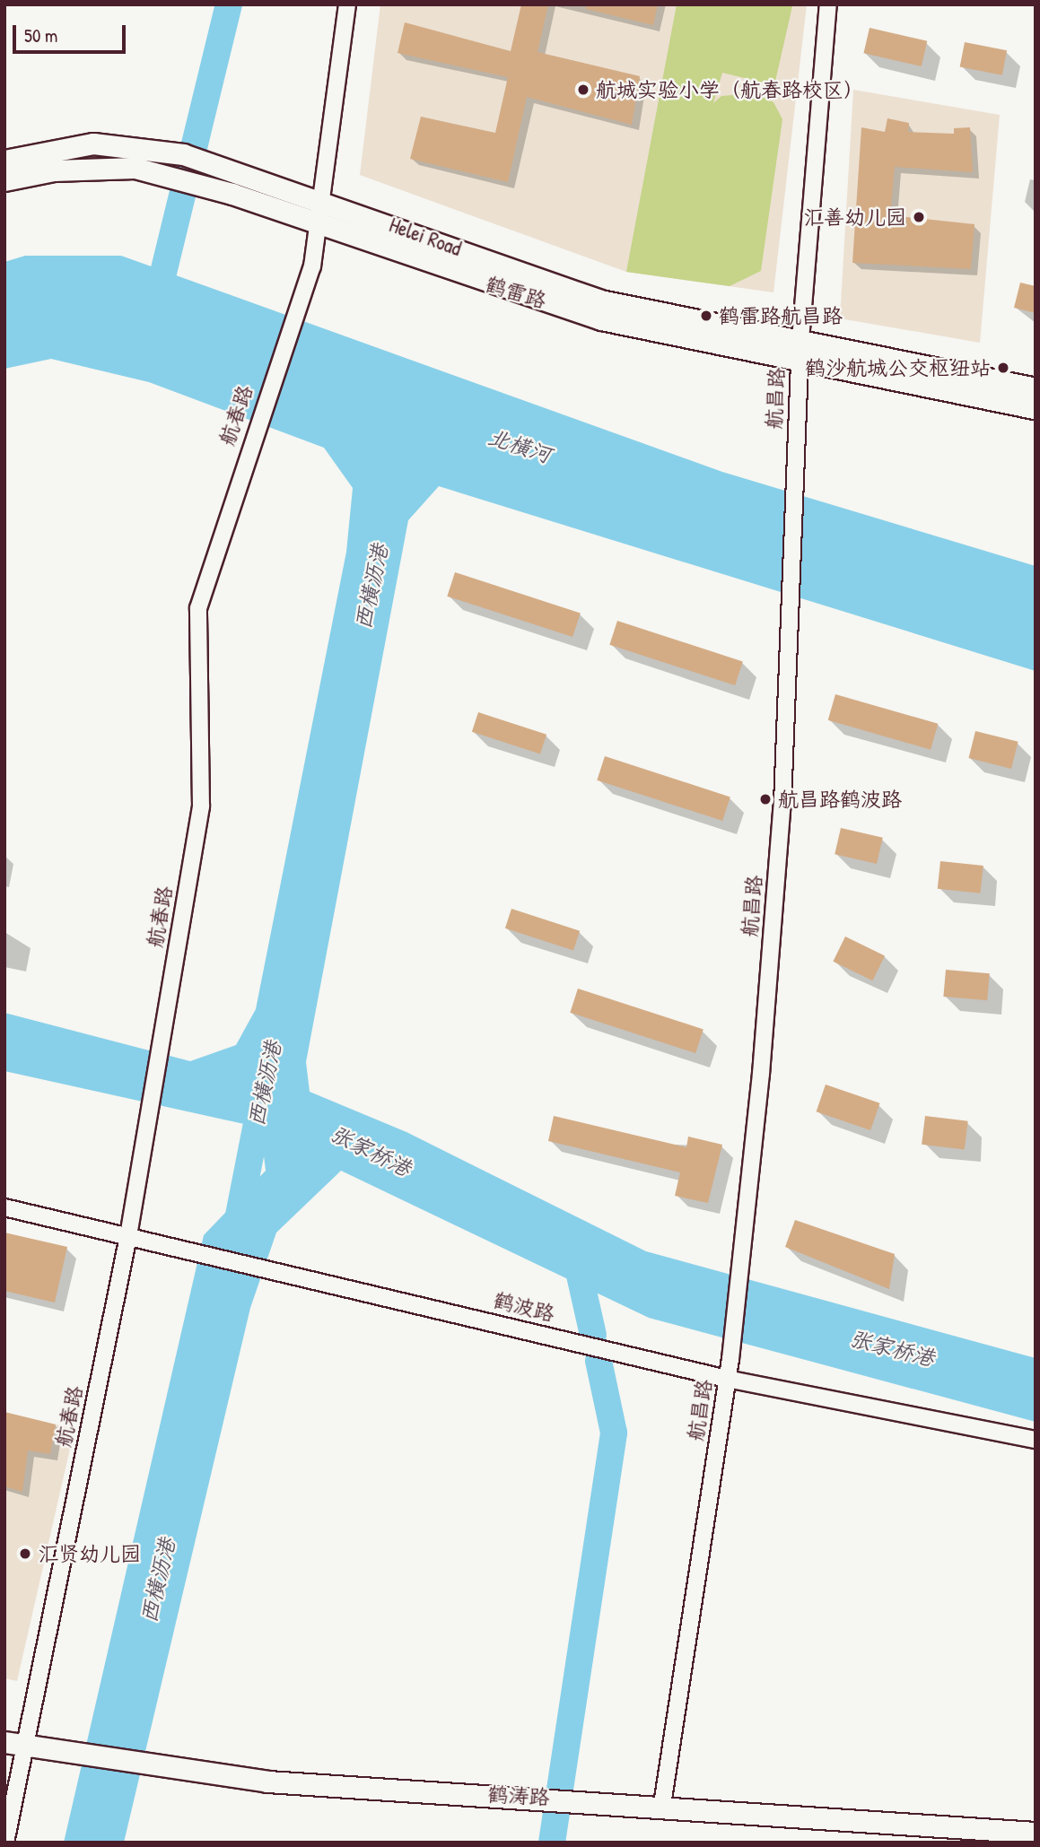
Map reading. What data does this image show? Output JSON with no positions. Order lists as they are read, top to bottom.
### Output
{
  "streets": {
    "street": [
      "Helei Road",
      "鹤雷路",
      "航昌路",
      "航春路",
      "鹤波路",
      "鹤涛路"
    ]
  },
  "crossings": [
    ["Helei Road", "航昌路"],
    ["Helei Road", "航春路"],
    ["鹤雷路", "航昌路"],
    ["鹤雷路", "航春路"],
    ["航昌路", "鹤波路"],
    ["航昌路", "鹤涛路"],
    ["航春路", "鹤波路"],
    ["航春路", "鹤涛路"]
  ],
  "water": ["北横河", "西横沥港", "张家桥港"],
  "places": [
    "航城实验小学（航春路校区）",
    "汇善幼儿园",
    "鹤雷路航昌路",
    "鹤沙航城公交枢纽站",
    "航昌路鹤波路",
    "汇贤幼儿园"
  ],
  "scale_bar": "50 m"
}
